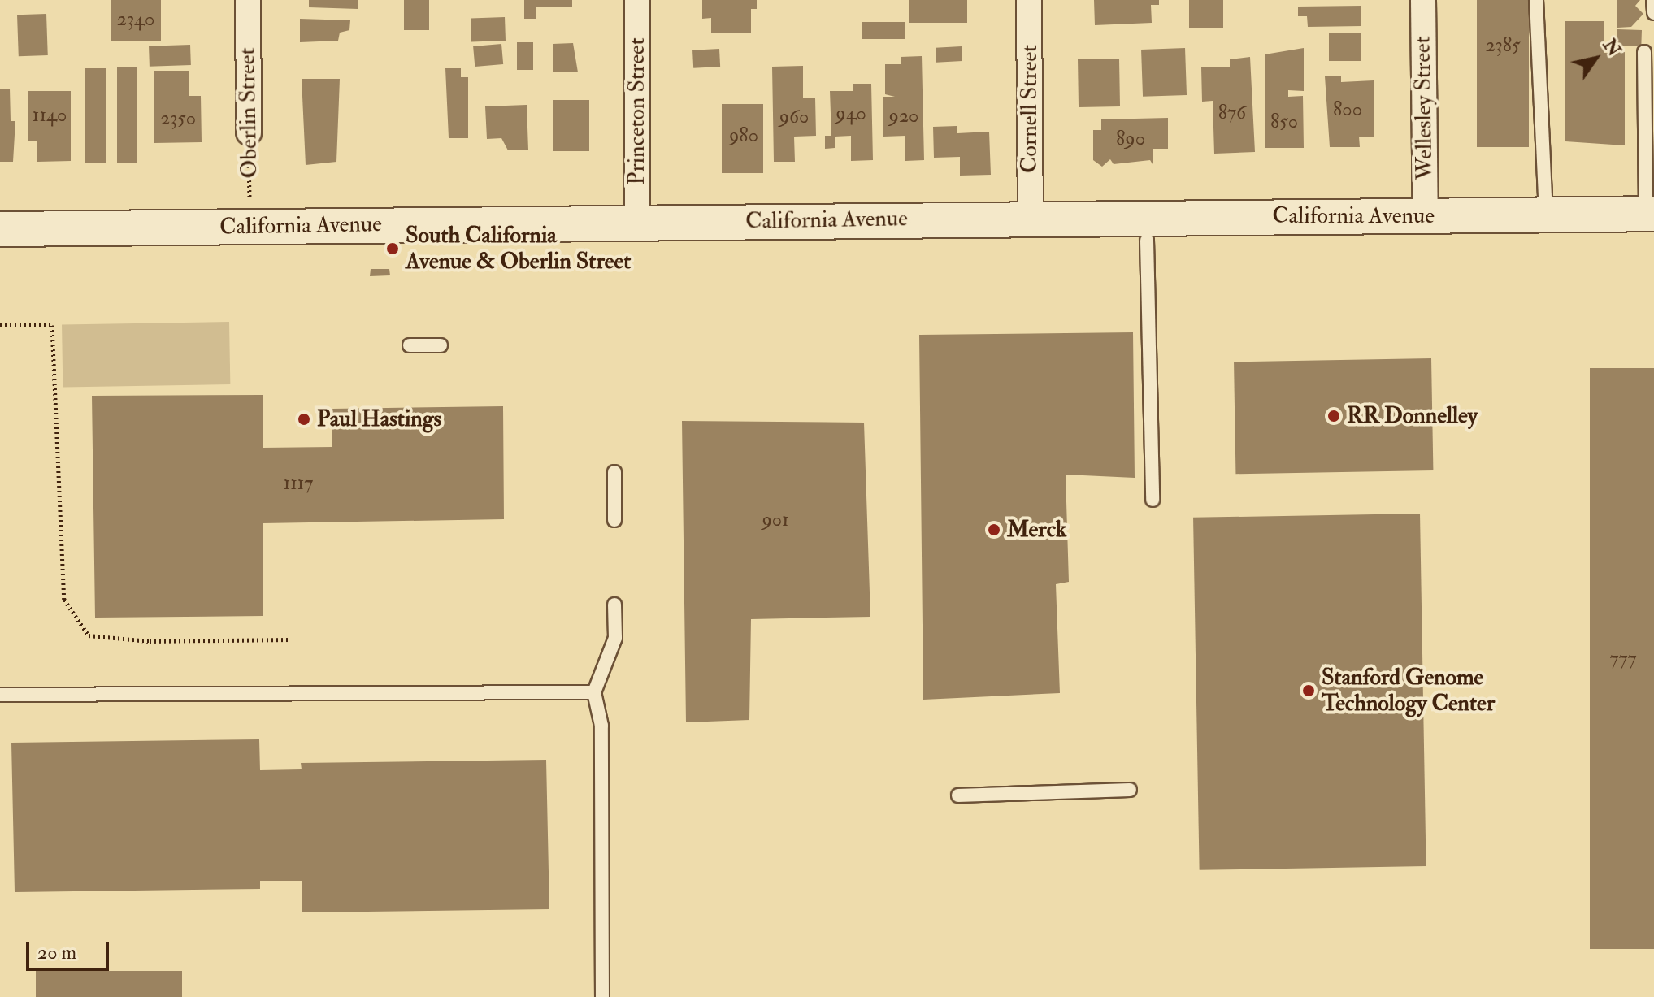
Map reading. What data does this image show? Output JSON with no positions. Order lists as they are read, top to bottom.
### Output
{
  "streets": {
    "street": [
      "Wellesley Street",
      "Cornell Street",
      "Princeton Street",
      "Oberlin Street",
      "California Avenue"
    ]
  },
  "crossings": [
    ["Wellesley Street", "California Avenue"],
    ["Cornell Street", "California Avenue"],
    ["Princeton Street", "California Avenue"],
    ["Oberlin Street", "California Avenue"]
  ],
  "places": [
    "South California Avenue & Oberlin Street",
    "RR Donnelley",
    "Paul Hastings",
    "Merck",
    "Stanford Genome Technology Center"
  ],
  "house_numbers": [
    "2340",
    "2385",
    "800",
    "876",
    "940",
    "1140",
    "920",
    "960",
    "2350",
    "850",
    "980",
    "890",
    "1117",
    "901",
    "777"
  ],
  "scale_bar": "20 m",
  "north": "top right"
}
